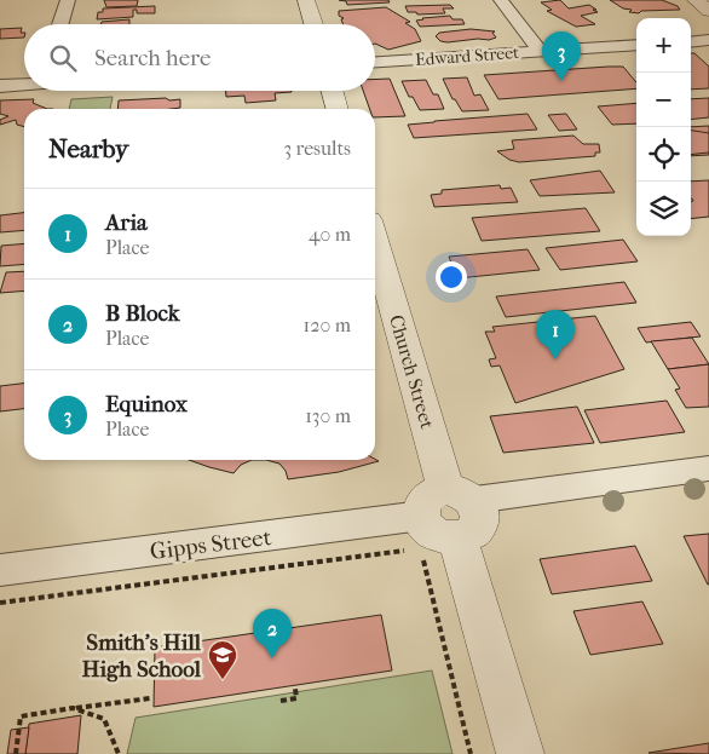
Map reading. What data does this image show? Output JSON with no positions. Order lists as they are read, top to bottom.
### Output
{
  "streets": {
    "street": ["Edward Street", "Church Street", "Gipps Street"]
  },
  "crossings": [
    ["Church Street", "Gipps Street"]
  ],
  "places": {
    "school or university": ["Smith's Hill High School"]
  },
  "page": {
    "map_buttons": ["+", "−"],
    "search": "Search here",
    "pins": ["3", "1", "2"],
    "heading": ["Nearby", "3 results"],
    "list": [
      {
        "mark": "1",
        "name": "Aria",
        "note": "Place",
        "value": "40 m"
      },
      {
        "mark": "2",
        "name": "B Block",
        "note": "Place",
        "value": "120 m"
      },
      {
        "mark": "3",
        "name": "Equinox",
        "note": "Place",
        "value": "130 m"
      }
    ]
  }
}
